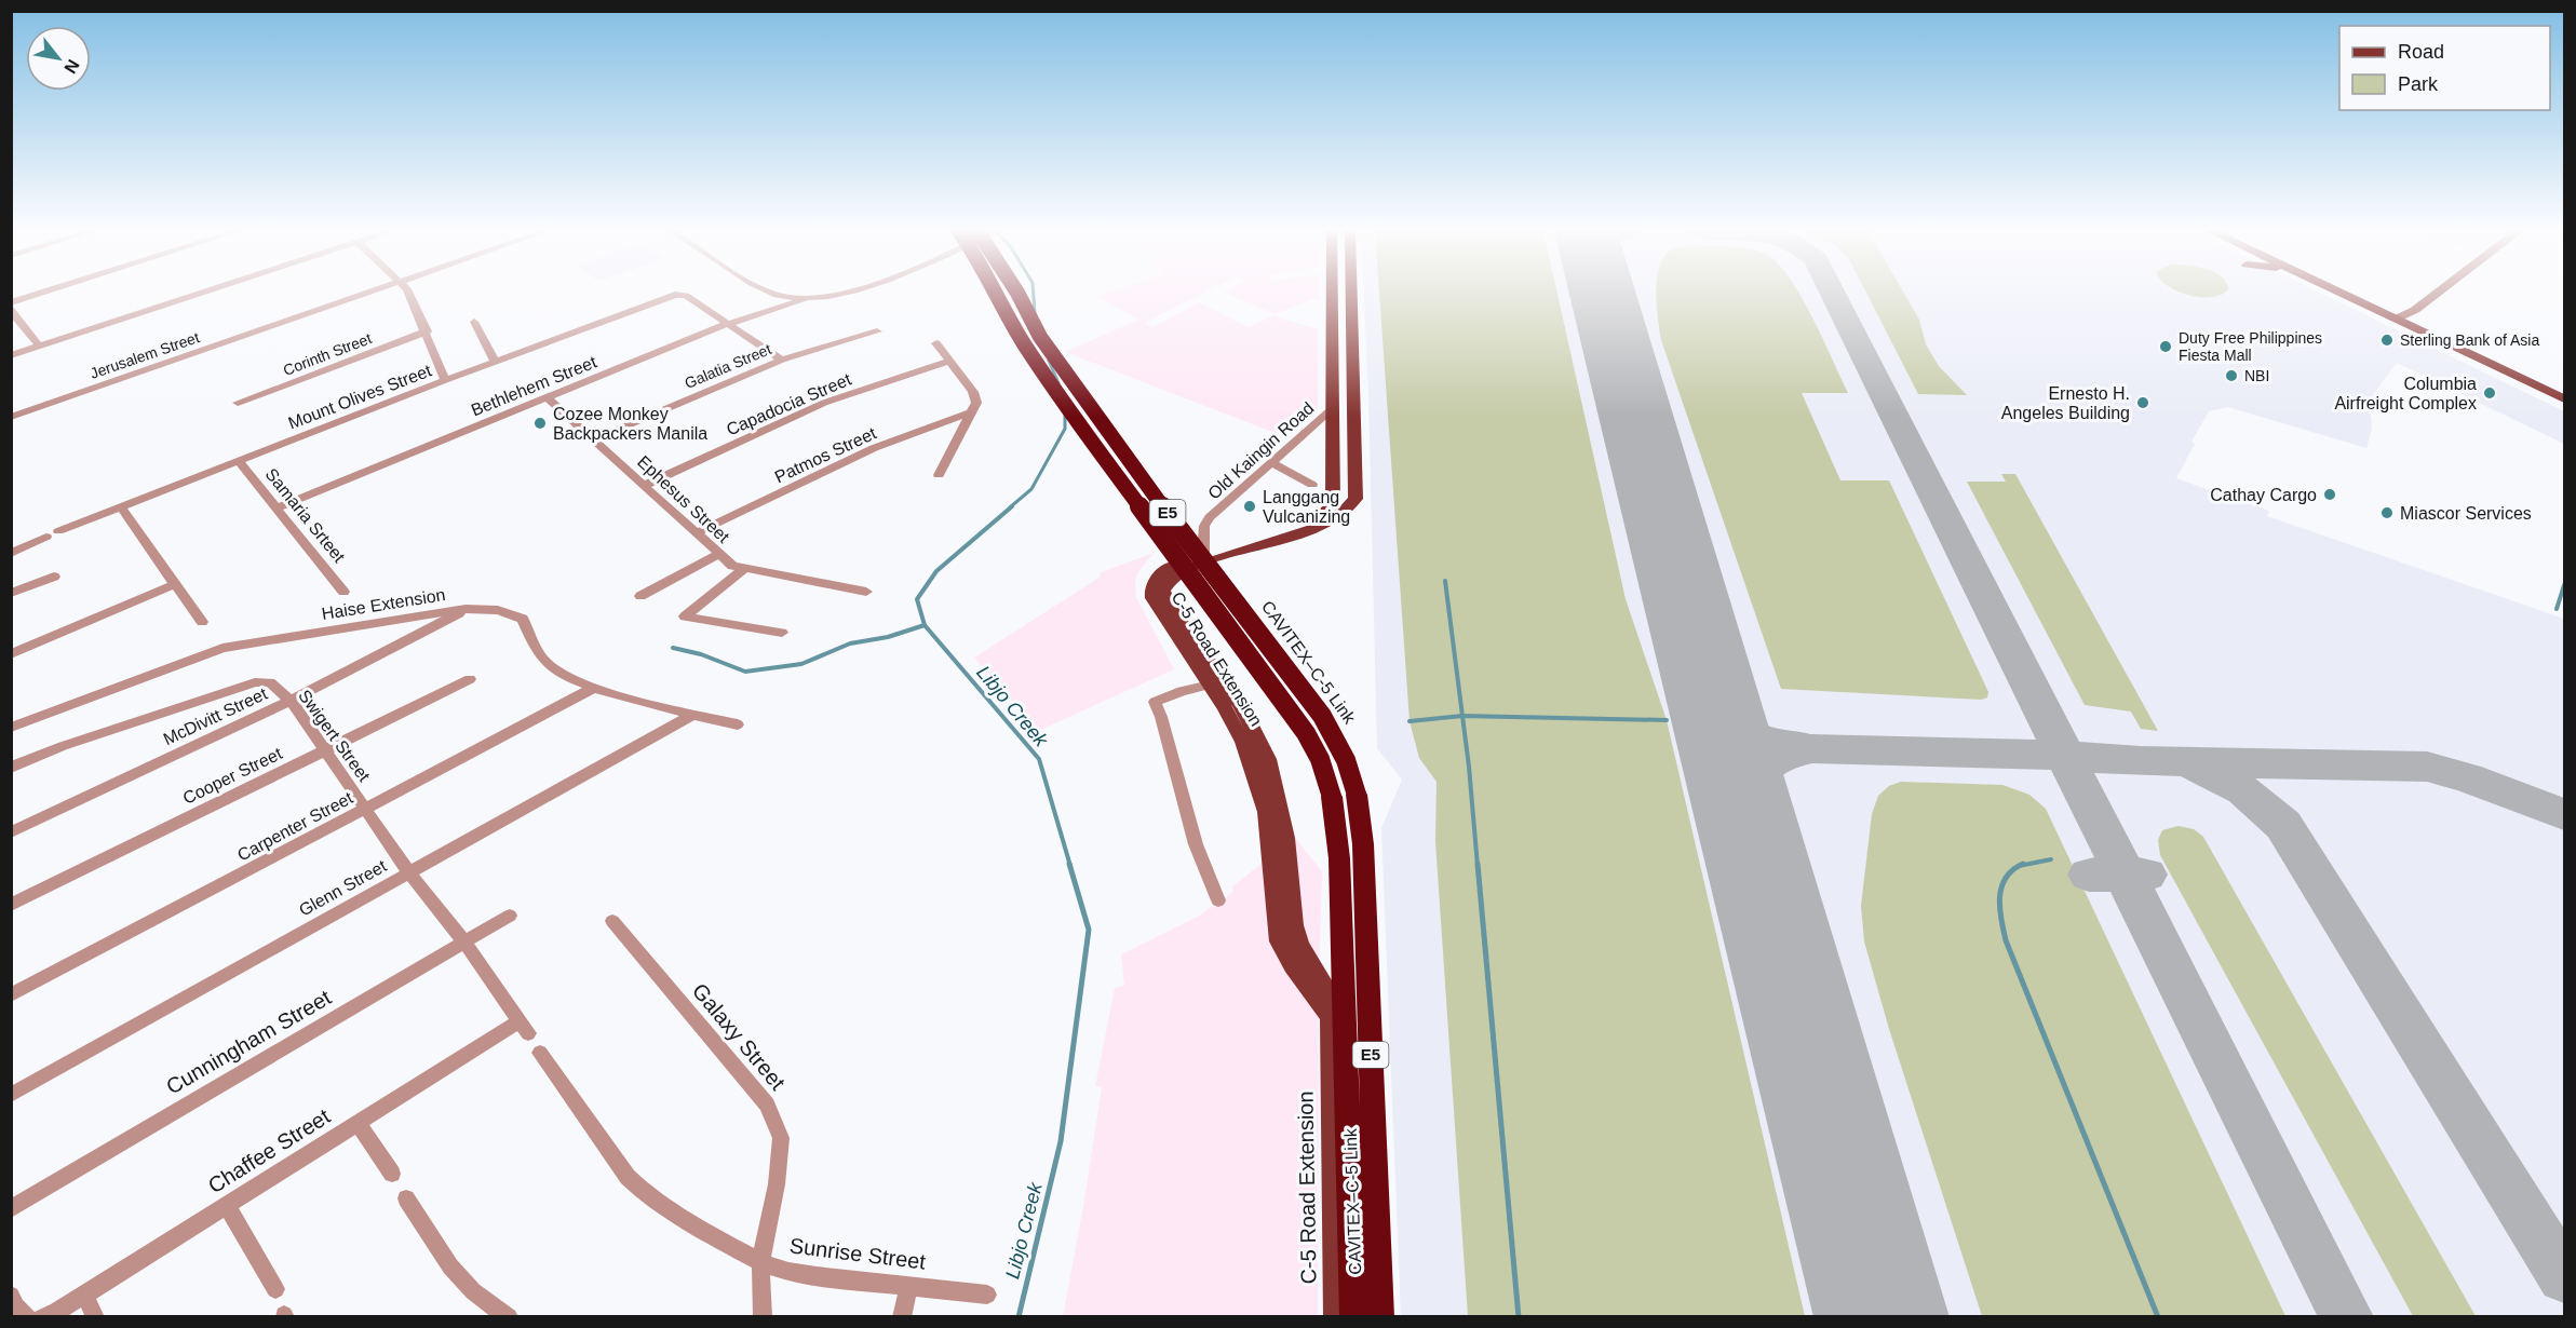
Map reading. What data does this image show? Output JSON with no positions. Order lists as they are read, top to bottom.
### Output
{
  "streets": {
    "highway": ["E5", "CAVITEX–C-5 Link"],
    "main road": ["C-5 Road Extension"],
    "street": [
      "Corinth Street",
      "Jerusalem Street",
      "Galatia Street",
      "Bethlehem Street",
      "Mount Olives Street",
      "Capadocia Street",
      "Old Kaingin Road",
      "Patmos Street",
      "Ephesus Street",
      "Samaria Srteet",
      "Haise Extension",
      "McDivitt Street",
      "Swigert Street",
      "Cooper Street",
      "Carpenter Street",
      "Glenn Street",
      "Galaxy Street",
      "Cunningham Street",
      "Chaffee Street",
      "Sunrise Street"
    ]
  },
  "crossings": [
    ["Galatia Street", "Ephesus Street"],
    ["Bethlehem Street", "Mount Olives Street"],
    ["Bethlehem Street", "Ephesus Street"],
    ["Bethlehem Street", "Samaria Srteet"],
    ["Mount Olives Street", "Samaria Srteet"],
    ["Capadocia Street", "Ephesus Street"],
    ["Old Kaingin Road", "C-5 Road Extension"],
    ["Patmos Street", "Ephesus Street"],
    ["Haise Extension", "McDivitt Street"],
    ["Haise Extension", "Carpenter Street"],
    ["Haise Extension", "Glenn Street"],
    ["McDivitt Street", "Swigert Street"],
    ["Swigert Street", "Cooper Street"],
    ["Swigert Street", "Carpenter Street"],
    ["Swigert Street", "Glenn Street"],
    ["Swigert Street", "Cunningham Street"],
    ["Swigert Street", "Chaffee Street"],
    ["Galaxy Street", "Sunrise Street"]
  ],
  "water": ["Libjo Creek"],
  "places": [
    "Sterling Bank of Asia",
    "Duty Free Philippines Fiesta Mall",
    "NBI",
    "Columbia Airfreight Complex",
    "Ernesto H. Angeles Building",
    "Cozee Monkey Backpackers Manila",
    "Cathay Cargo",
    "Langgang Vulcanizing",
    "Miascor Services"
  ],
  "legend": ["Road", "Park"],
  "north": "bottom right"
}
